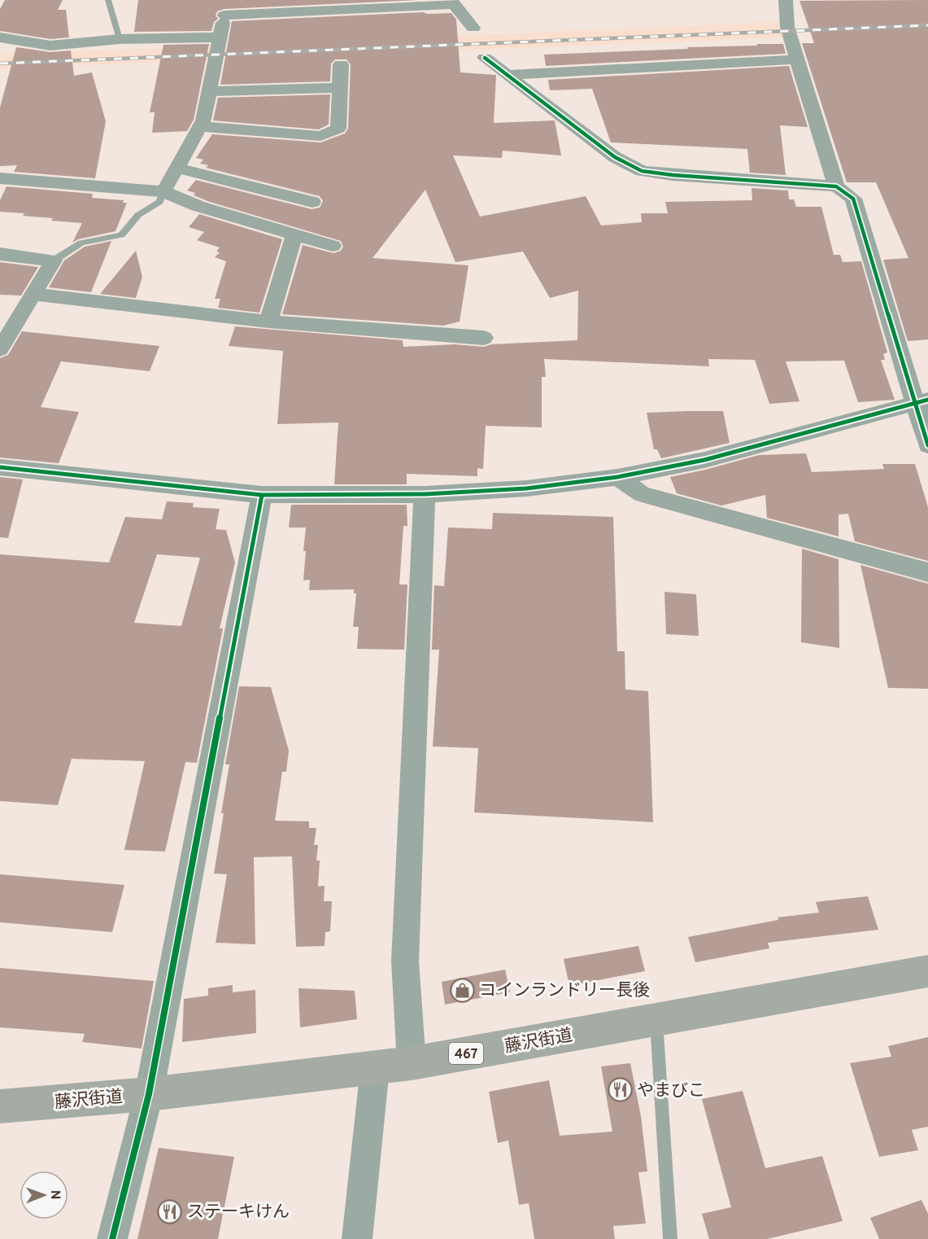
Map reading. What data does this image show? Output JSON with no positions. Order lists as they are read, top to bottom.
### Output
{
  "streets": {
    "highway": ["藤沢街道", "467"]
  },
  "places": {
    "shop": ["コインランドリー長後"],
    "restaurant": ["やまびこ", "ステーキけん"]
  },
  "north": "right"
}
